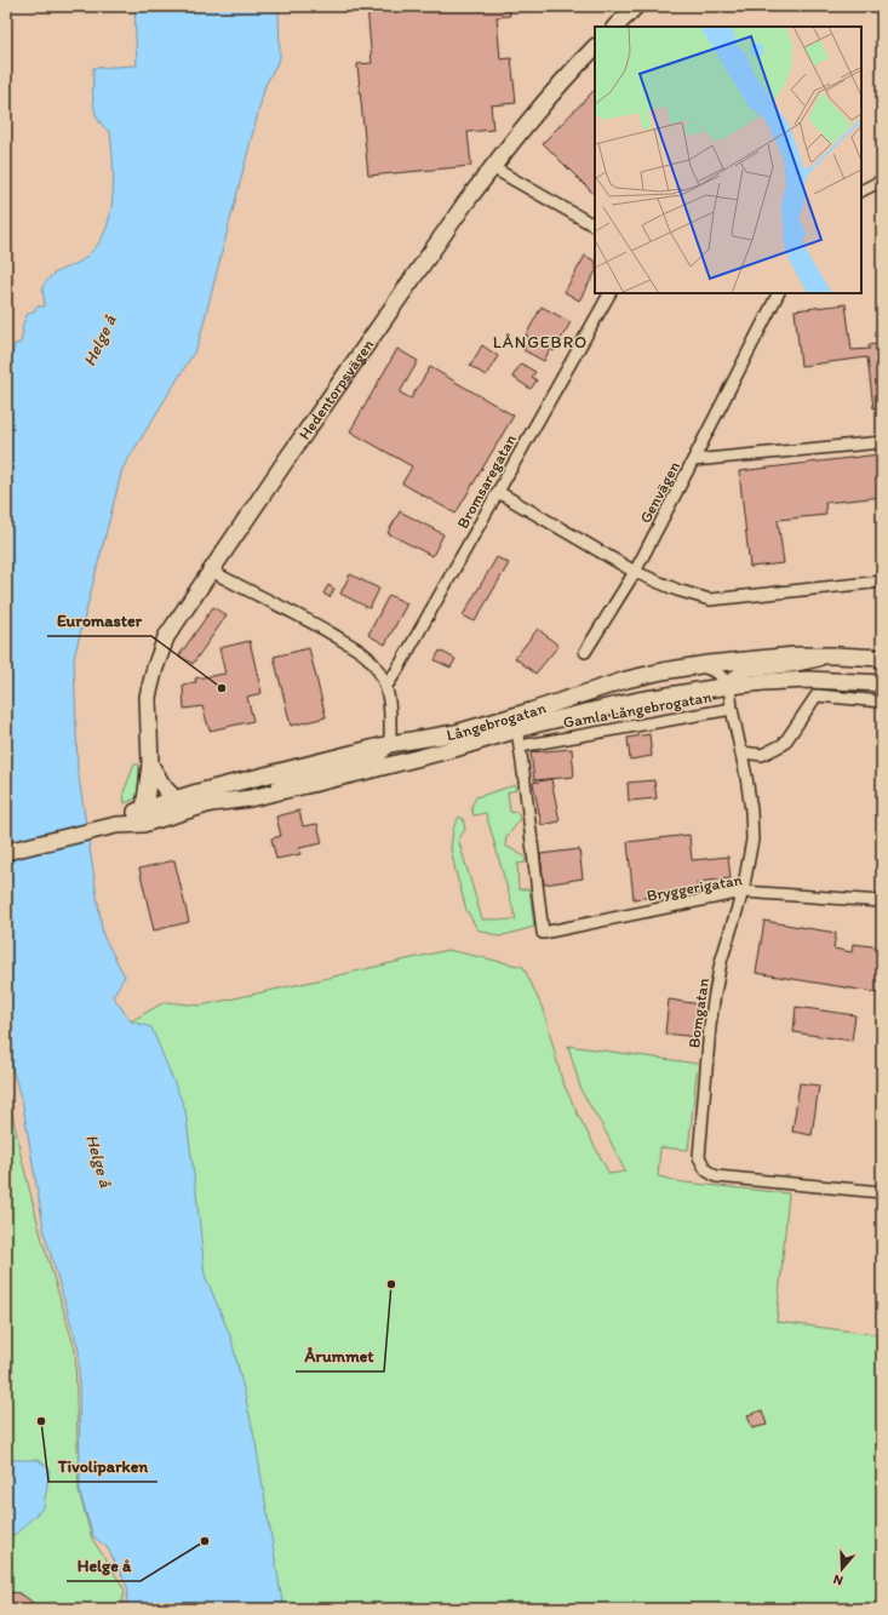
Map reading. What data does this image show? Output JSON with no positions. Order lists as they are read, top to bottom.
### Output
{
  "streets": {
    "main road": ["Hedentorpsvägen", "Långebrogatan"],
    "street": [
      "Bromsaregatan",
      "Genvägen",
      "Gamla Långebrogatan",
      "Bryggerigatan",
      "Bomgatan"
    ]
  },
  "crossings": [
    ["Hedentorpsvägen", "Långebrogatan"],
    ["Gamla Långebrogatan", "Långebrogatan"],
    ["Gamla Långebrogatan", "Bomgatan"],
    ["Långebrogatan", "Bryggerigatan"],
    ["Långebrogatan", "Bomgatan"],
    ["Bryggerigatan", "Bomgatan"]
  ],
  "districts": ["LÅNGEBRO"],
  "water": ["Helge å"],
  "places": [
    "Euromaster",
    "Årummet",
    "Tivoliparken",
    "Helge å"
  ],
  "north": "bottom"
}
